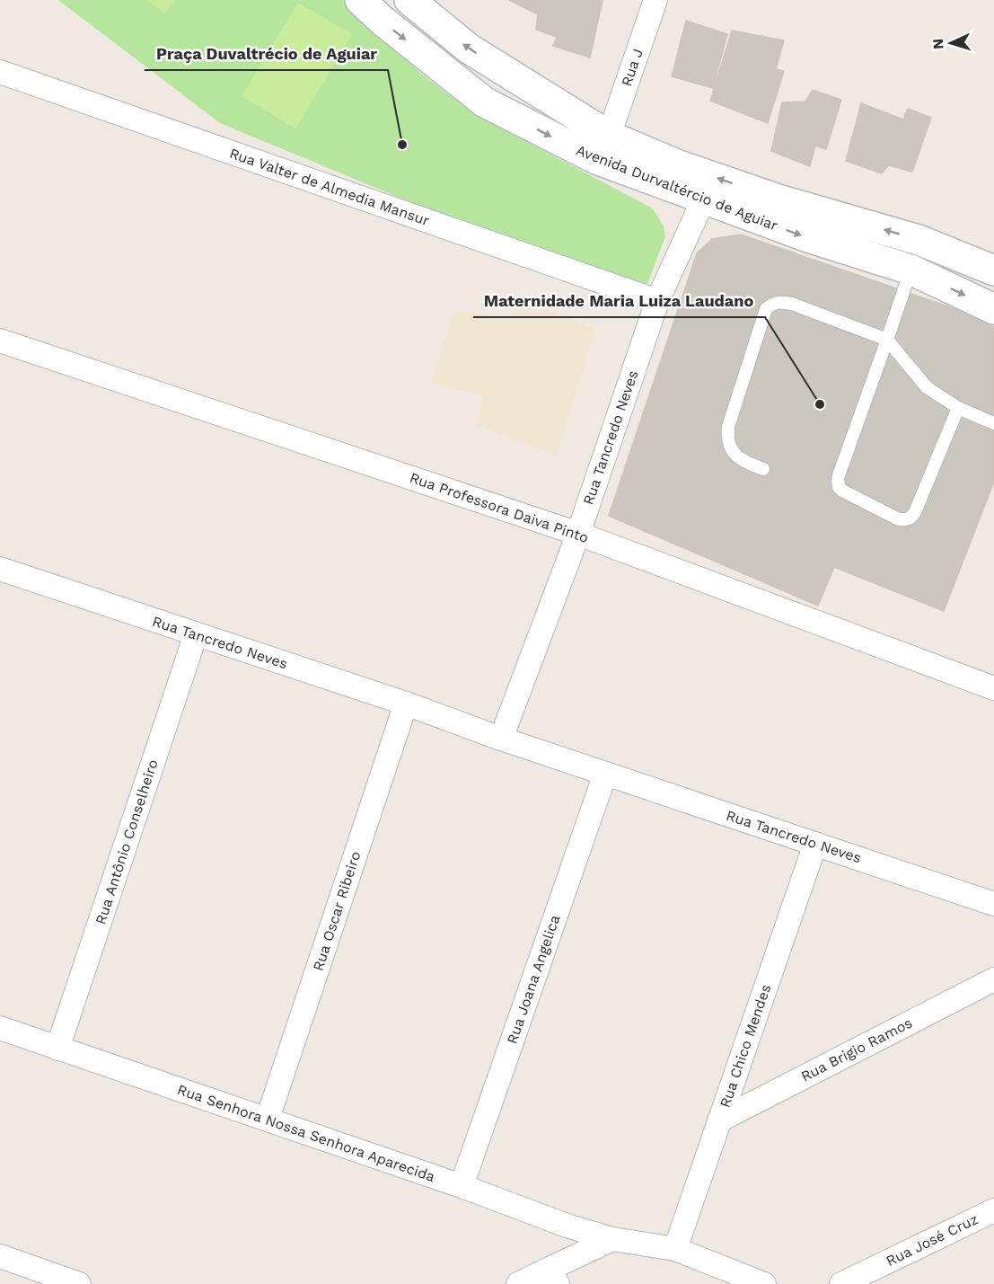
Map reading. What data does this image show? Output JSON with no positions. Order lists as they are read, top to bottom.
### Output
{
  "streets": {
    "street": [
      "Rua J",
      "Rua Valter de Almedia Mansur",
      "Avenida Durvaltércio de Aguiar",
      "Rua Tancredo Neves",
      "Rua Professora Daiva Pinto",
      "Rua Antônio Conselheiro",
      "Rua Oscar Ribeiro",
      "Rua Joana Angelica",
      "Rua Chico Mendes",
      "Rua Brigio Ramos",
      "Rua Senhora Nossa Senhora Aparecida",
      "Rua José Cruz"
    ]
  },
  "crossings": [
    ["Rua J", "Avenida Durvaltércio de Aguiar"],
    ["Rua Valter de Almedia Mansur", "Rua Tancredo Neves"],
    ["Avenida Durvaltércio de Aguiar", "Rua Tancredo Neves"],
    ["Rua Tancredo Neves", "Rua Professora Daiva Pinto"],
    ["Rua Tancredo Neves", "Rua Antônio Conselheiro"],
    ["Rua Tancredo Neves", "Rua Oscar Ribeiro"],
    ["Rua Tancredo Neves", "Rua Joana Angelica"],
    ["Rua Tancredo Neves", "Rua Chico Mendes"],
    ["Rua Antônio Conselheiro", "Rua Senhora Nossa Senhora Aparecida"],
    ["Rua Oscar Ribeiro", "Rua Senhora Nossa Senhora Aparecida"],
    ["Rua Joana Angelica", "Rua Senhora Nossa Senhora Aparecida"],
    ["Rua Chico Mendes", "Rua Brigio Ramos"],
    ["Rua Chico Mendes", "Rua Senhora Nossa Senhora Aparecida"]
  ],
  "places": ["Praça Duvaltrécio de Aguiar", "Maternidade Maria Luiza Laudano"],
  "north": "left"
}
